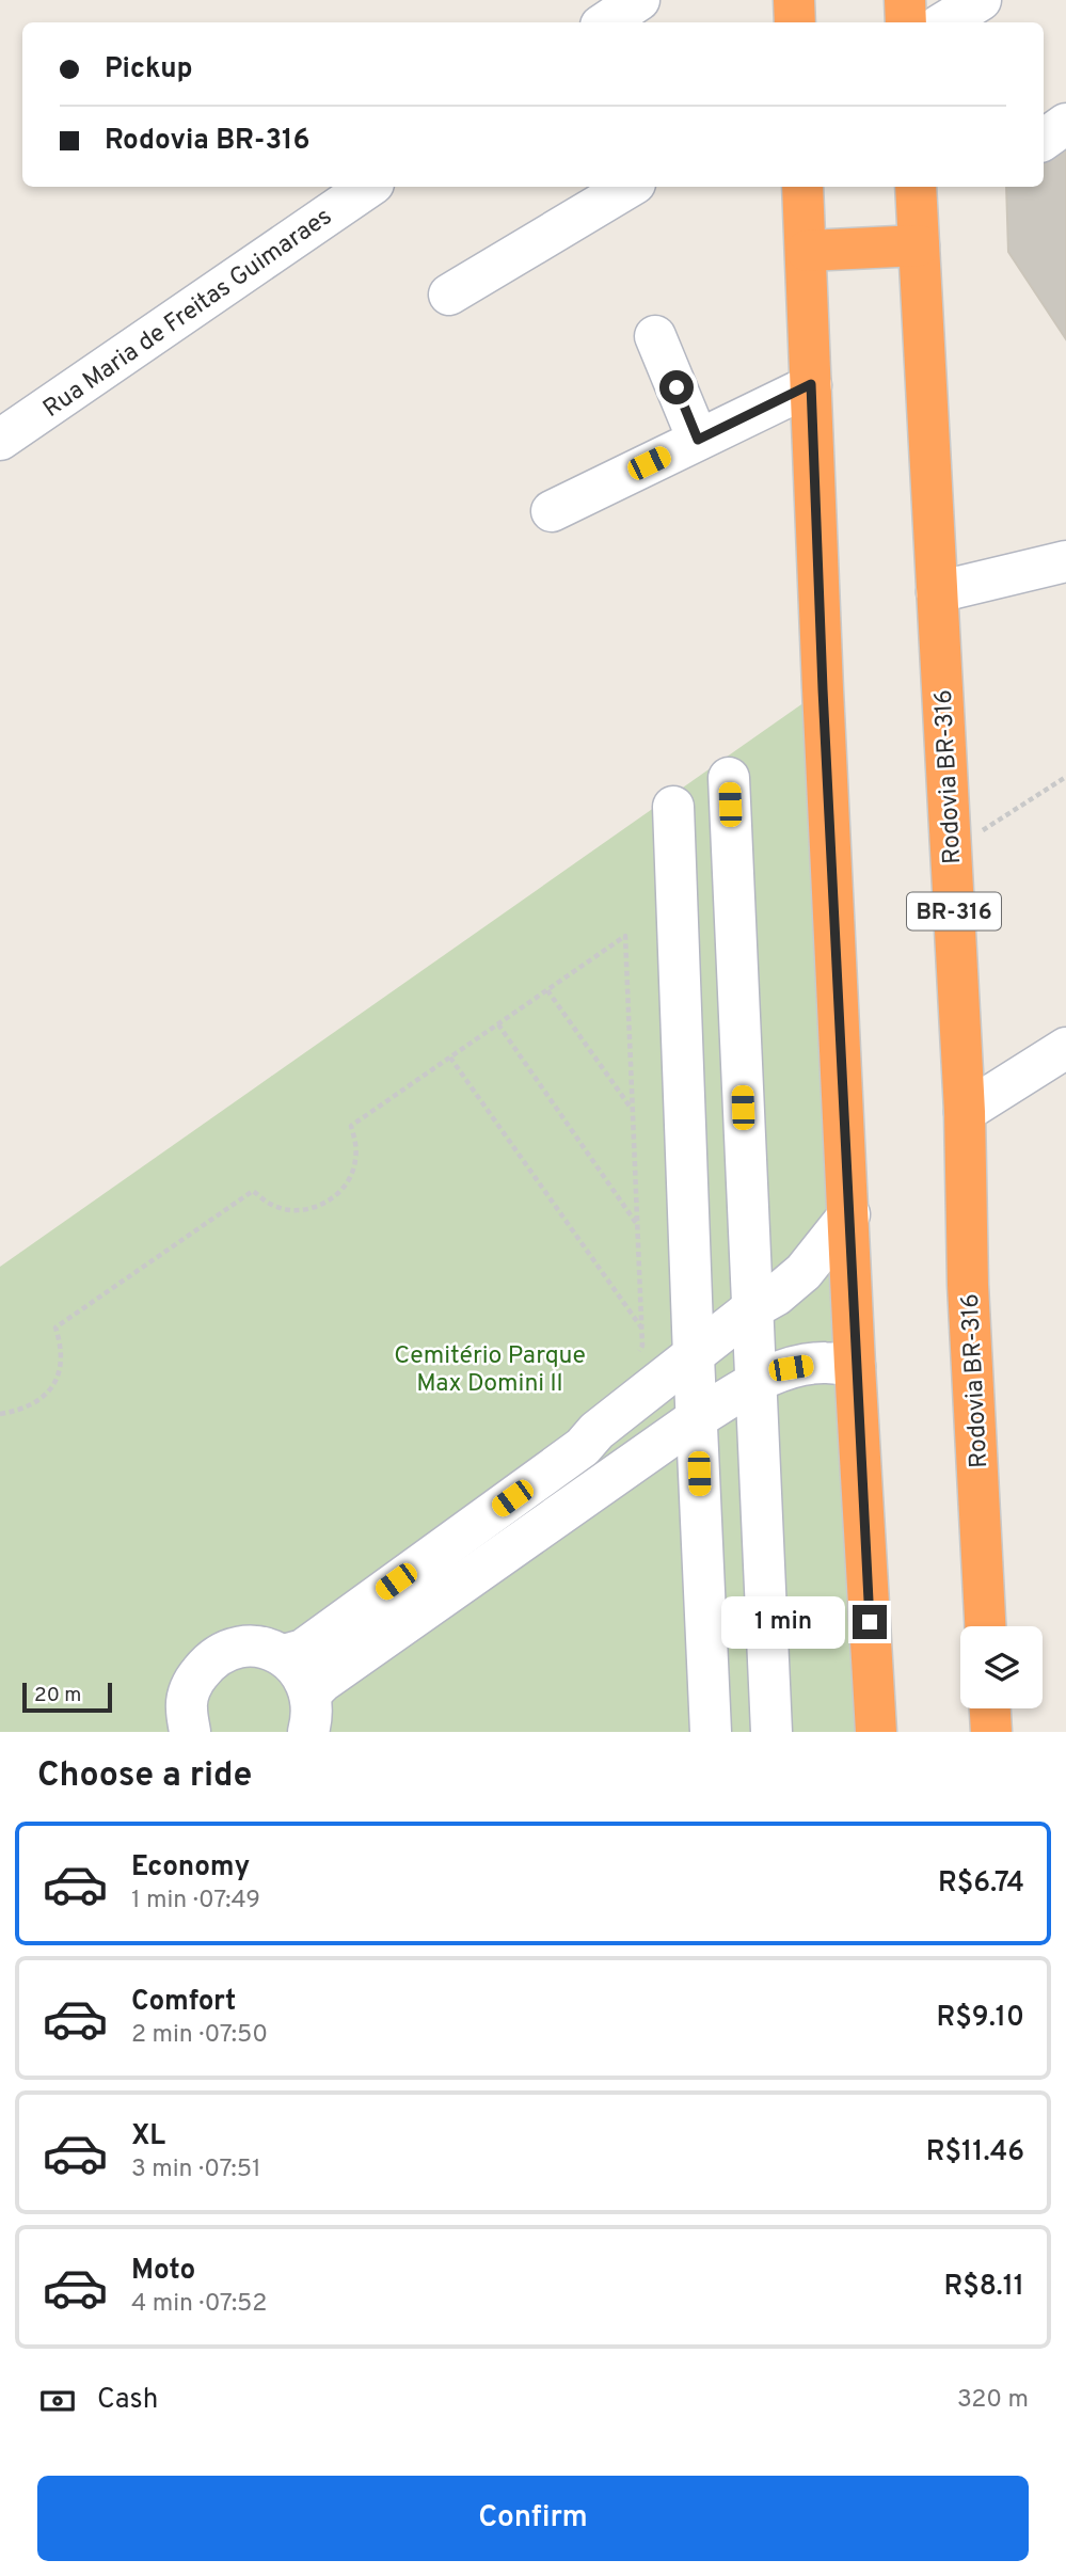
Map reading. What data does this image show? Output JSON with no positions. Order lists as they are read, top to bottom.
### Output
{
  "streets": {
    "highway": ["Rodovia BR-316", "BR-316"],
    "street": ["Rua Maria de Freitas Guimaraes"]
  },
  "parks": ["Cemitério Parque Max Domini ll"],
  "scale_bar": "20 m",
  "page": {
    "banner": ["Pickup", "Rodovia BR-316"],
    "bubble": "1 min",
    "scale": "20 m",
    "heading": "Choose a ride",
    "list": [
      {
        "name": "Economy",
        "note": "1 min · 07:49",
        "value": "R$6.74"
      },
      {
        "name": "Comfort",
        "note": "2 min · 07:50",
        "value": "R$9.10"
      },
      {
        "name": "XL",
        "note": "3 min · 07:51",
        "value": "R$11.46"
      },
      {
        "name": "Moto",
        "note": "4 min · 07:52",
        "value": "R$8.11"
      }
    ],
    "pay": ["Cash", "320 m"],
    "buttons": "Confirm"
  }
}
